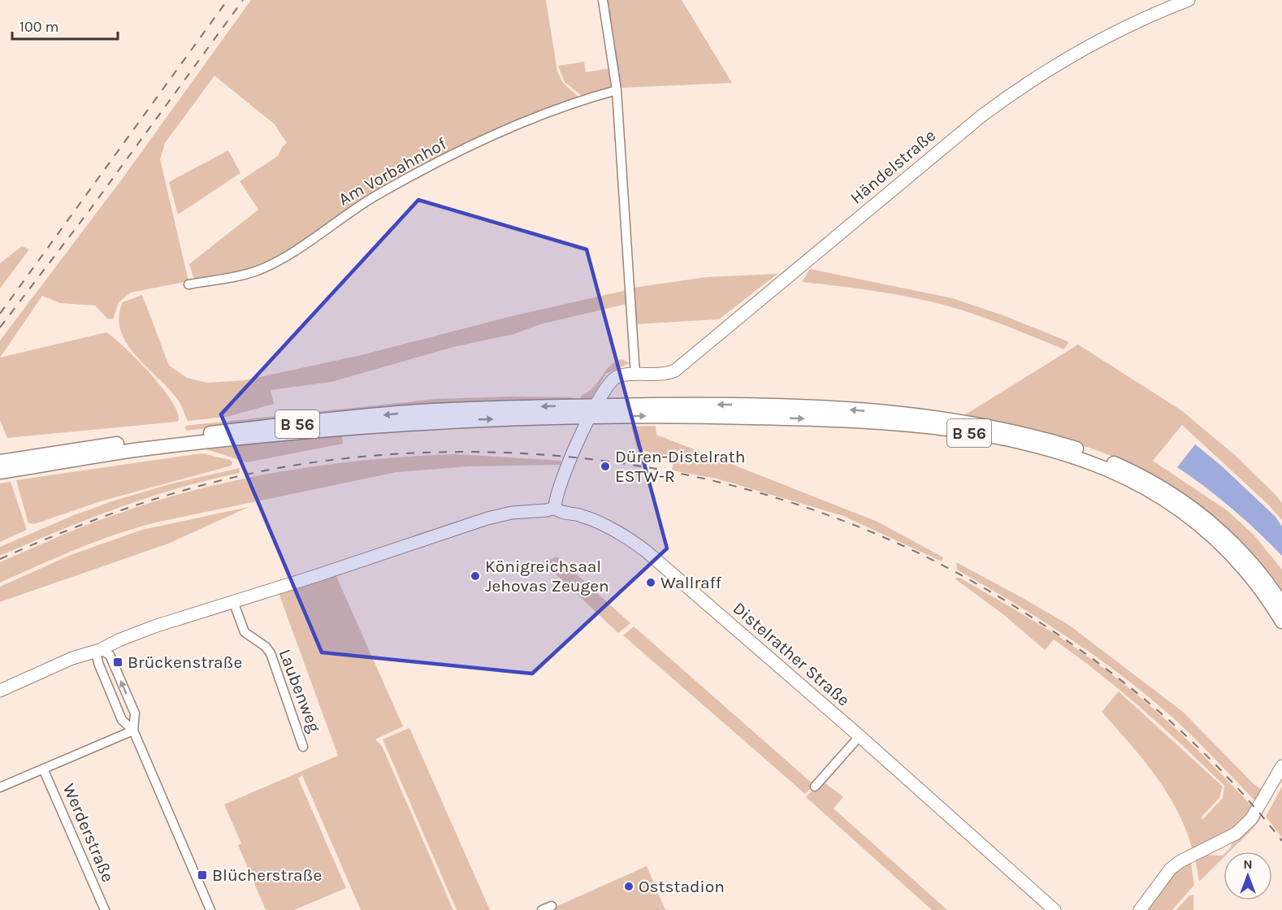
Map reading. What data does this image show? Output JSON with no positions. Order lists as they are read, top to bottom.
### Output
{
  "streets": {
    "main road": ["B 56"],
    "street": [
      "Händelstraße",
      "Am Vorbahnhof",
      "Distelrather Straße",
      "Laubenweg",
      "Werderstraße"
    ]
  },
  "places": {
    "other": [
      "Düren-Distelrath ESTW-R",
      "Königreichsaal Jehovas Zeugen",
      "Wallraff",
      "Oststadion"
    ],
    "transit": ["Brückenstraße", "Blücherstraße"]
  },
  "scale_bar": "100 m",
  "north": "top"
}
